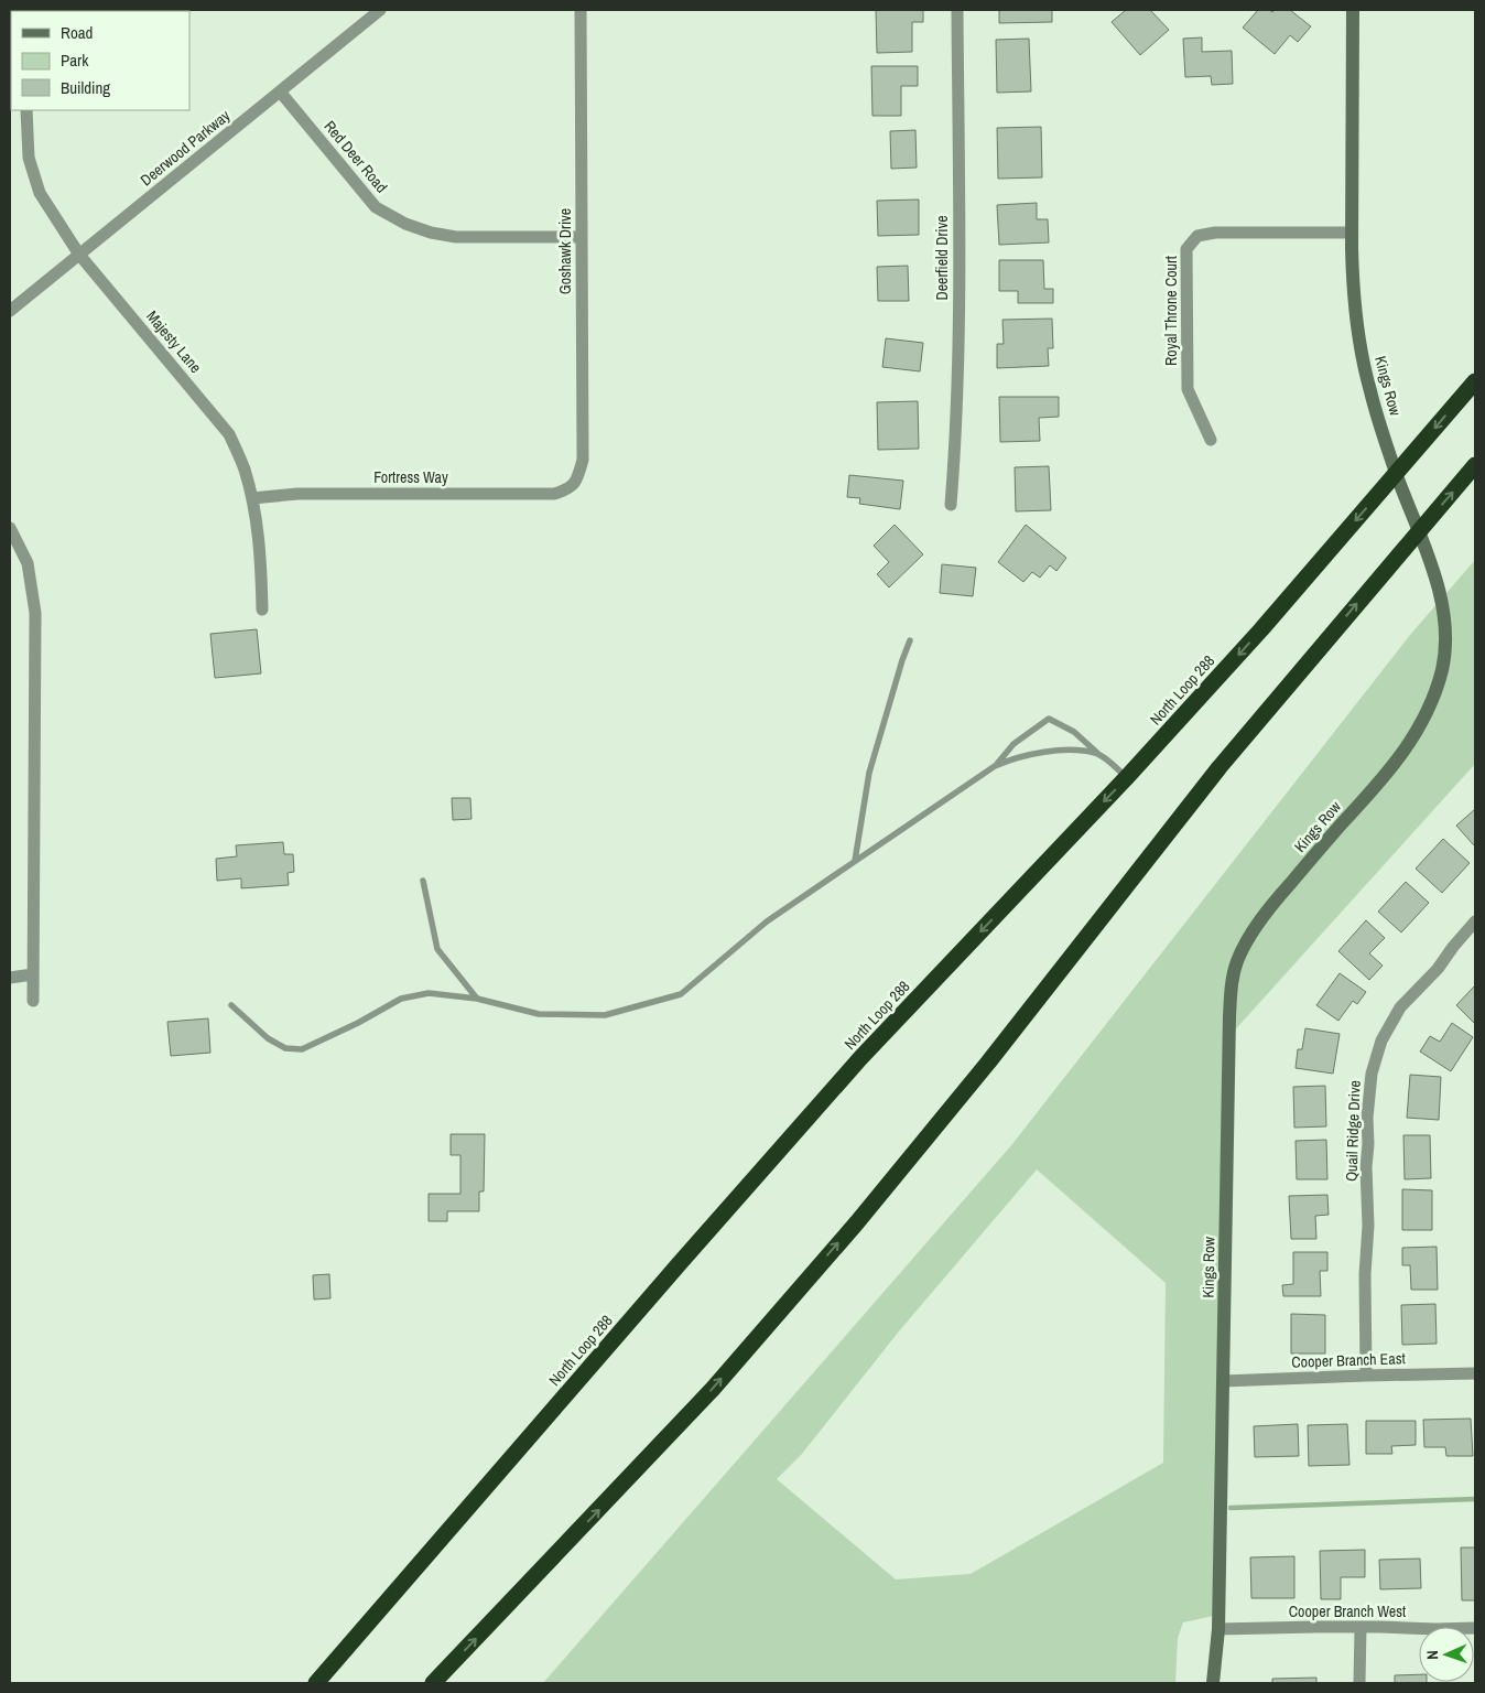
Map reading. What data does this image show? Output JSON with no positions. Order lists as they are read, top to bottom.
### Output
{
  "streets": {
    "highway": ["North Loop 288"],
    "street": [
      "Deerwood Parkway",
      "Red Deer Road",
      "Goshawk Drive",
      "Deerfield Drive",
      "Royal Throne Court",
      "Majesty Lane",
      "Kings Row",
      "Fortress Way",
      "Quail Ridge Drive",
      "Cooper Branch East",
      "Cooper Branch West"
    ]
  },
  "crossings": [
    ["Deerwood Parkway", "Red Deer Road"],
    ["Deerwood Parkway", "Majesty Lane"],
    ["Red Deer Road", "Goshawk Drive"],
    ["Goshawk Drive", "Fortress Way"],
    ["Royal Throne Court", "Kings Row"],
    ["Majesty Lane", "Fortress Way"],
    ["Kings Row", "North Loop 288"],
    ["Kings Row", "Cooper Branch East"],
    ["Kings Row", "Cooper Branch West"],
    ["Quail Ridge Drive", "Cooper Branch East"]
  ],
  "legend": ["Road", "Park", "Building"],
  "north": "left"
}
